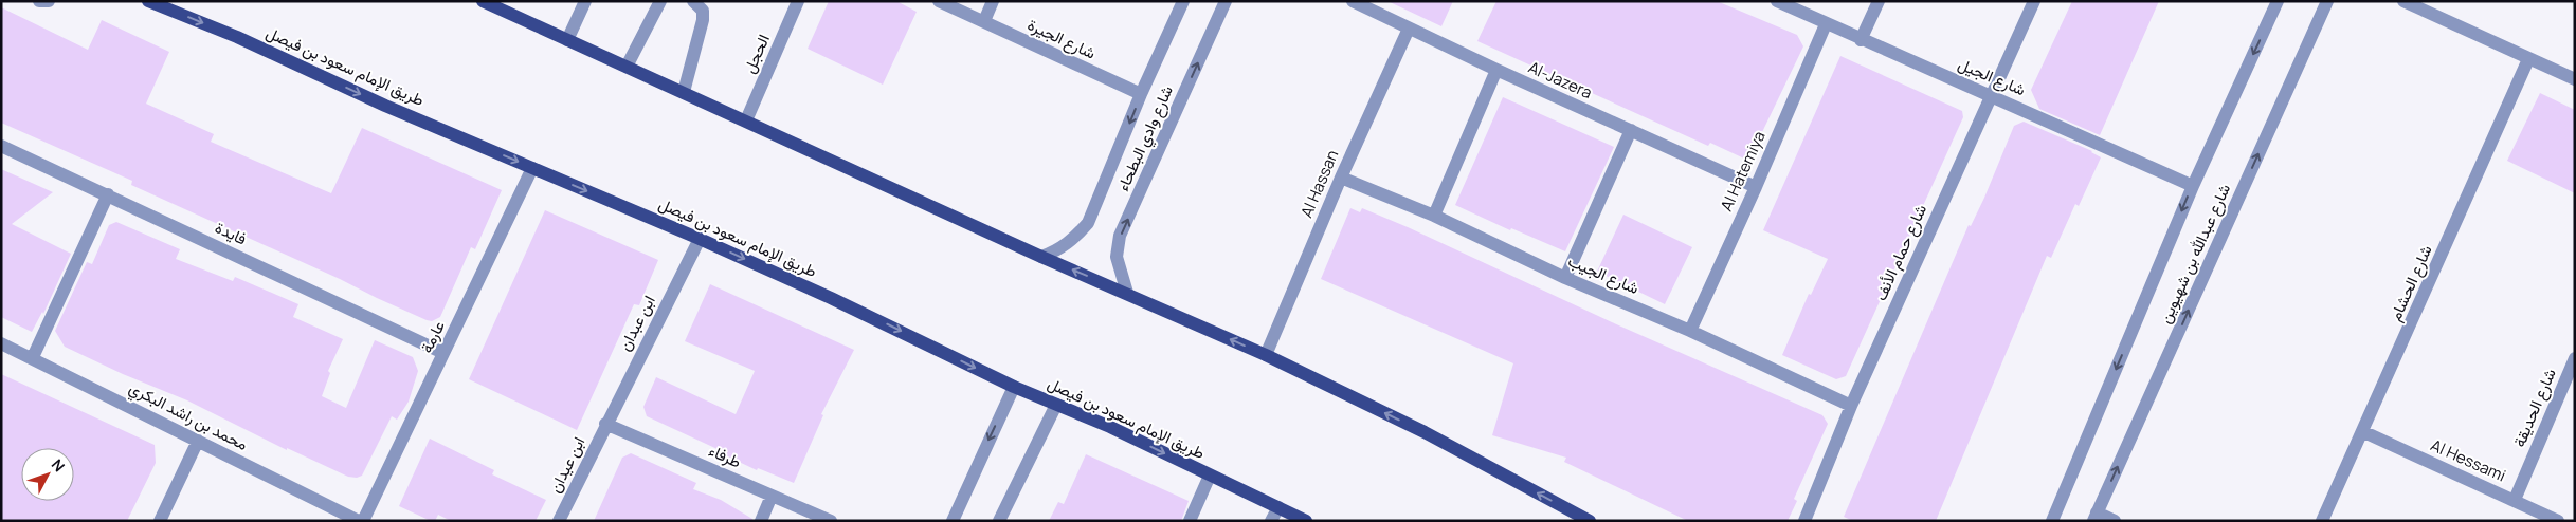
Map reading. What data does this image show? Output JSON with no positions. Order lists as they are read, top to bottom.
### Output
{
  "streets": {
    "main road": ["طريق الإمام سعود بن فيصل"],
    "street": [
      "شارع الجيرة",
      "الحجل",
      "شارع الجيل",
      "Al-Jazera",
      "شارع وادي البطحاء",
      "Al Hatemiya",
      "Al Hassan",
      "فايدة",
      "شارع حمام الأنف",
      "شارع عبدالله بن شهيوين",
      "شارع الجيب",
      "شارع الحشام",
      "ابن عبدان",
      "عارمة",
      "شارع الحديقة",
      "محمد بن راشد البكري",
      "طرفاء",
      "Al Hessami",
      "ابن عيدان"
    ]
  },
  "crossings": [
    ["شارع الجيرة", "شارع وادي البطحاء"],
    ["طريق الإمام سعود بن فيصل", "ابن عبدان"],
    ["طريق الإمام سعود بن فيصل", "عارمة"],
    ["شارع الجيل", "Al Hatemiya"],
    ["شارع الجيل", "شارع حمام الأنف"],
    ["شارع الجيل", "شارع عبدالله بن شهيوين"],
    ["Al-Jazera", "Al Hatemiya"],
    ["Al-Jazera", "Al Hassan"],
    ["Al Hatemiya", "شارع الجيب"],
    ["Al Hassan", "شارع الجيب"],
    ["فايدة", "عارمة"],
    ["شارع حمام الأنف", "شارع الجيب"],
    ["شارع الحشام", "Al Hessami"],
    ["ابن عبدان", "طرفاء"],
    ["ابن عبدان", "ابن عيدان"],
    ["شارع الحديقة", "Al Hessami"],
    ["طرفاء", "ابن عيدان"]
  ],
  "one_way": ["طريق الإمام سعود بن فيصل"],
  "north": "top right"
}
